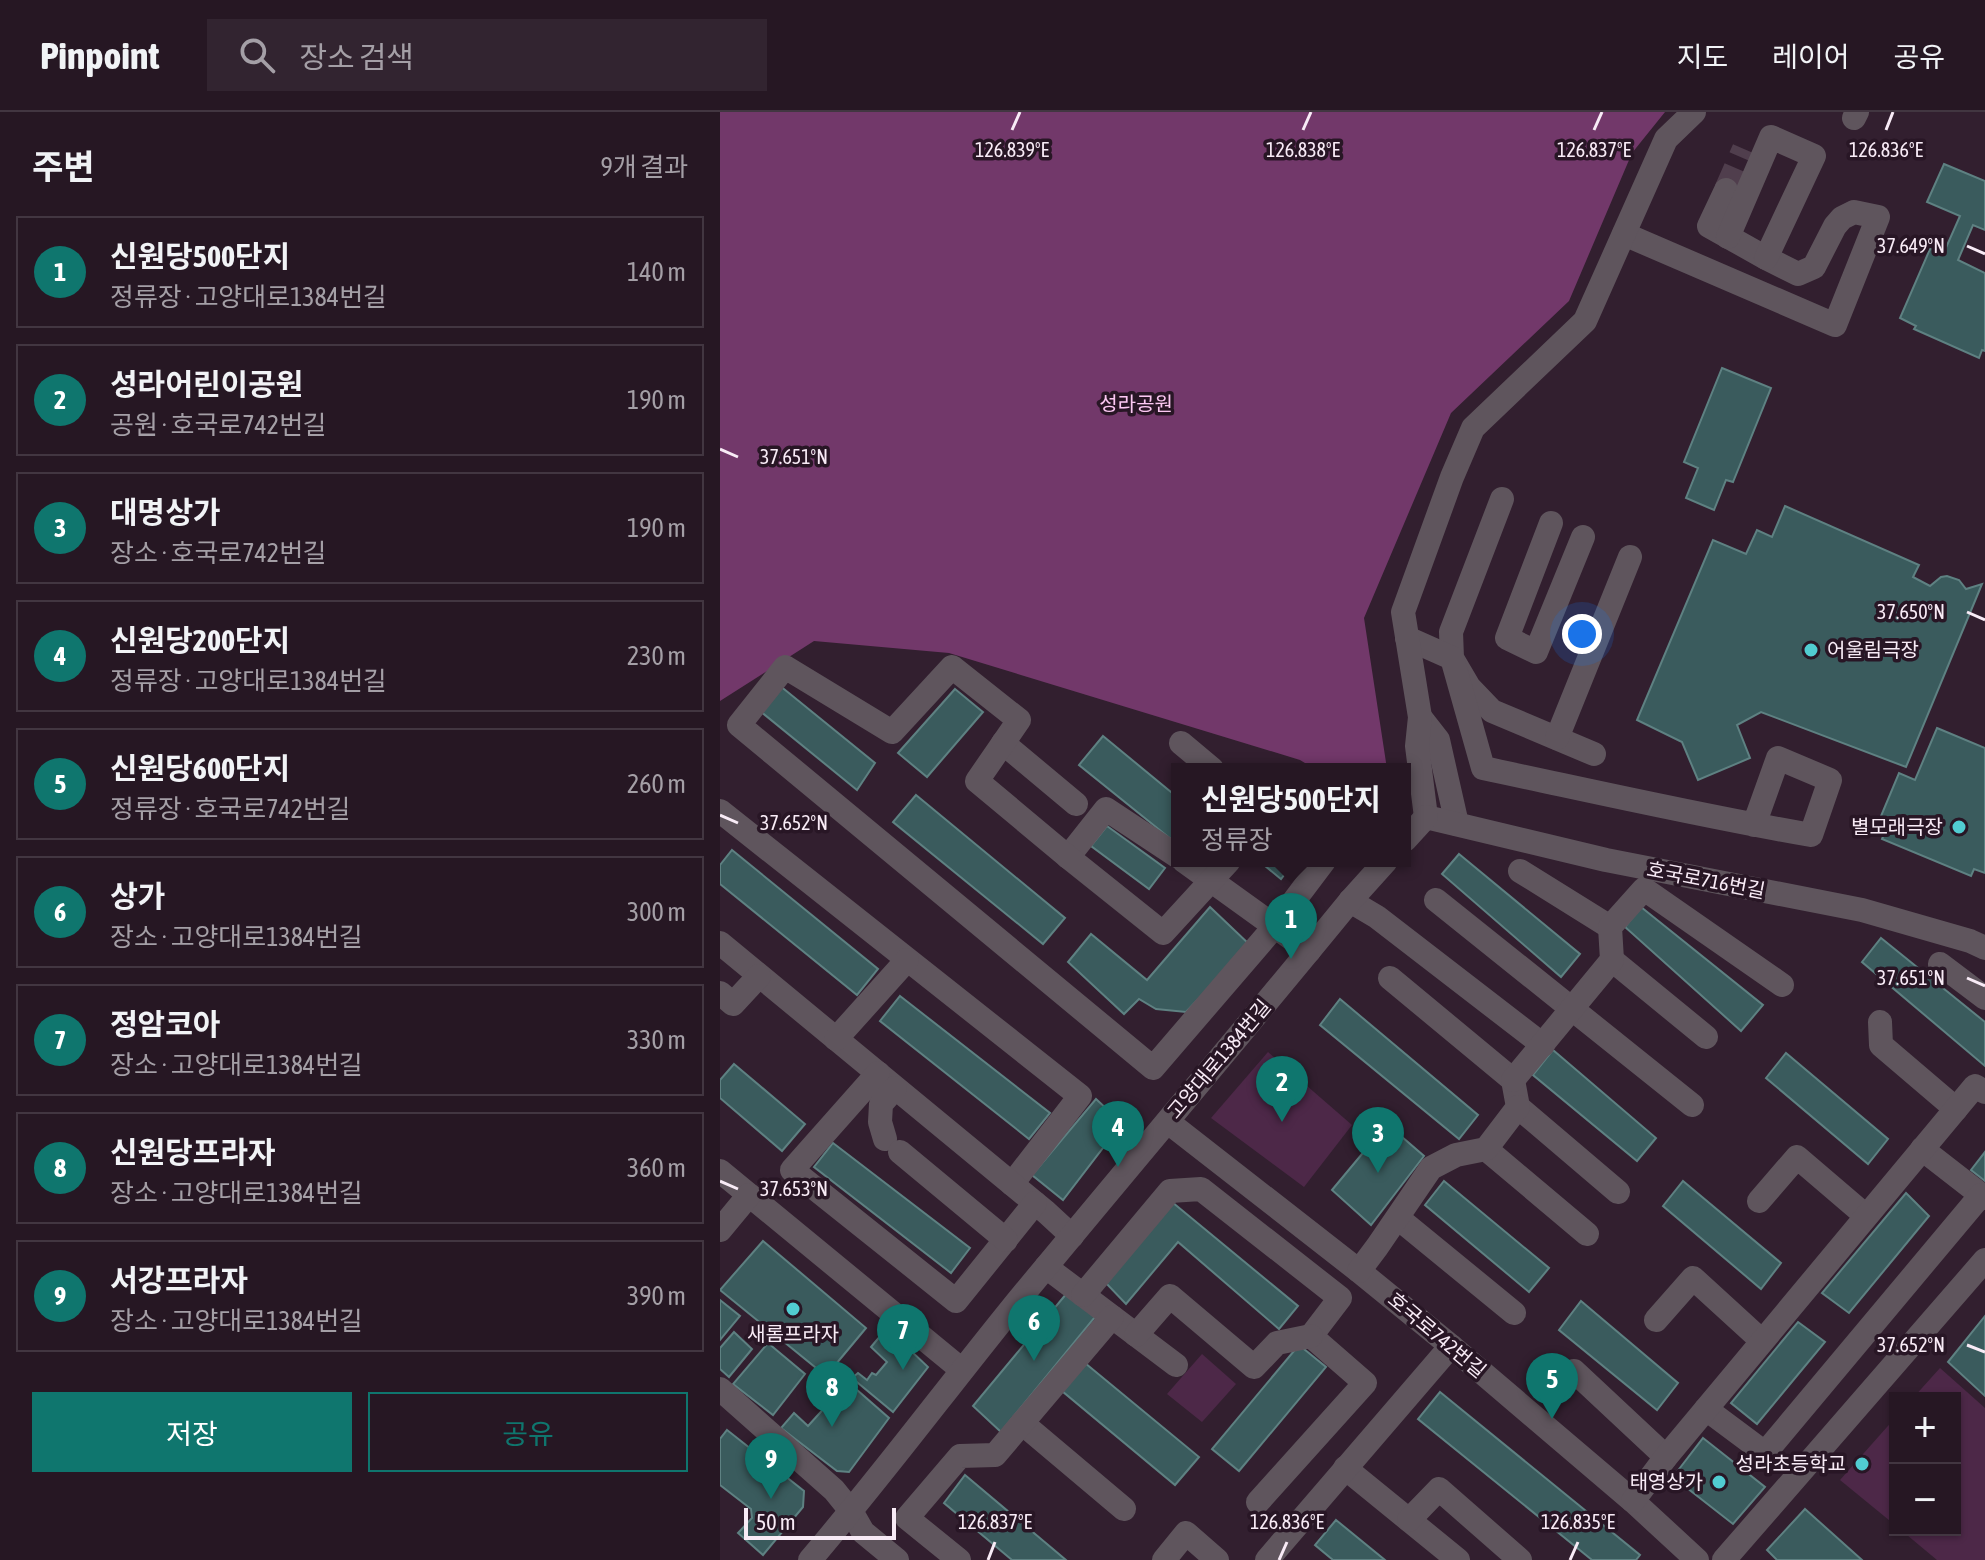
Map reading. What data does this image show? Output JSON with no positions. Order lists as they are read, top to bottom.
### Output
{
  "streets": {
    "street": ["호국로716번길", "고양대로1384번길", "호국로742번길"]
  },
  "crossings": [
    ["고양대로1384번길", "호국로742번길"]
  ],
  "parks": ["성라공원"],
  "places": [
    "어울림극장",
    "별모래극장",
    "새롬프라자",
    "성라초등학교",
    "태영상가"
  ],
  "scale_bar": "50 m",
  "page": {
    "header": "Pinpoint",
    "search": "장소 검색",
    "nav": ["지도", "레이어", "공유"],
    "heading": ["주변", "9개 결과"],
    "list": [
      {
        "mark": "1",
        "name": "신원당500단지",
        "note": "정류장 · 고양대로1384번길",
        "value": "140 m"
      },
      {
        "mark": "2",
        "name": "성라어린이공원",
        "note": "공원 · 호국로742번길",
        "value": "190 m"
      },
      {
        "mark": "3",
        "name": "대명상가",
        "note": "장소 · 호국로742번길",
        "value": "190 m"
      },
      {
        "mark": "4",
        "name": "신원당200단지",
        "note": "정류장 · 고양대로1384번길",
        "value": "230 m"
      },
      {
        "mark": "5",
        "name": "신원당600단지",
        "note": "정류장 · 호국로742번길",
        "value": "260 m"
      },
      {
        "mark": "6",
        "name": "상가",
        "note": "장소 · 고양대로1384번길",
        "value": "300 m"
      },
      {
        "mark": "7",
        "name": "정암코아",
        "note": "장소 · 고양대로1384번길",
        "value": "330 m"
      },
      {
        "mark": "8",
        "name": "신원당프라자",
        "note": "장소 · 고양대로1384번길",
        "value": "360 m"
      },
      {
        "mark": "9",
        "name": "서강프라자",
        "note": "장소 · 고양대로1384번길",
        "value": "390 m"
      }
    ],
    "popup": ["신원당500단지", "정류장"],
    "pins": [
      "1",
      "2",
      "4",
      "3",
      "6",
      "7",
      "5",
      "8",
      "9"
    ],
    "buttons": ["저장", "공유"],
    "map_buttons": ["+", "−"],
    "scale": "50 m"
  },
  "coordinates": [
    "126.838°E",
    "126.837°E",
    "126.836°E",
    "126.839°E",
    "37.649°N",
    "37.651°N",
    "37.650°N",
    "37.652°N",
    "37.653°N",
    "126.835°E"
  ]
}
